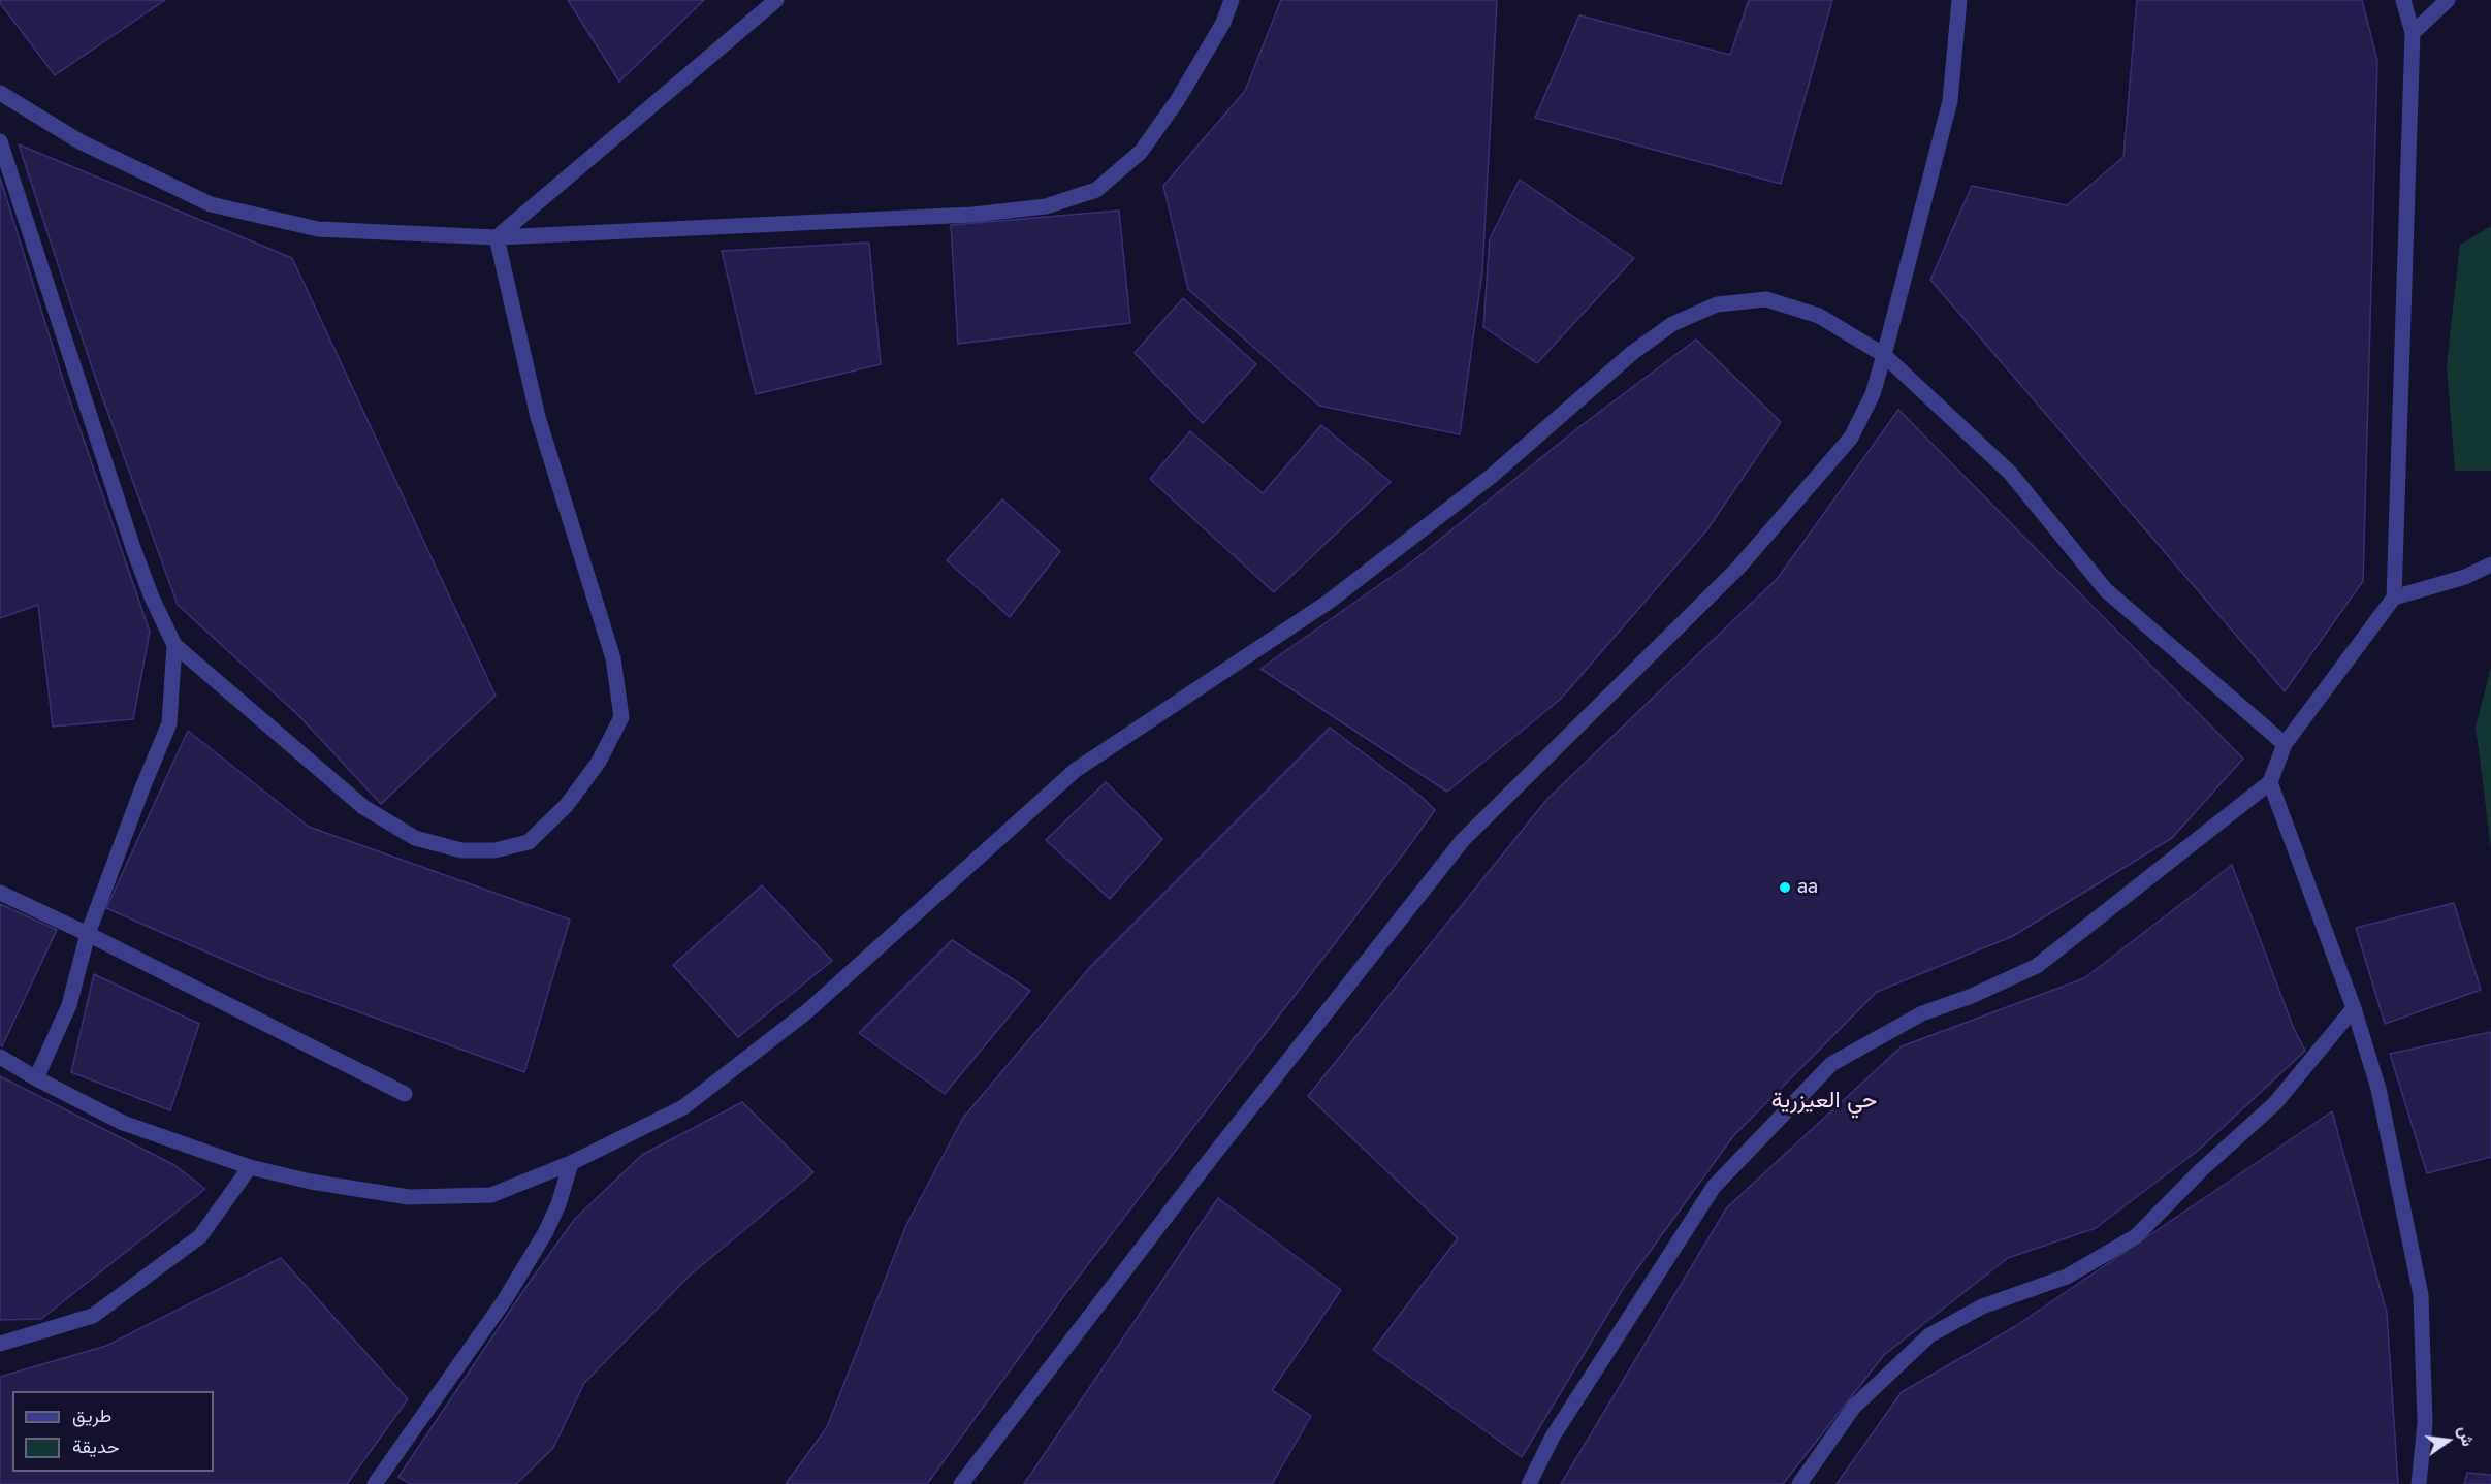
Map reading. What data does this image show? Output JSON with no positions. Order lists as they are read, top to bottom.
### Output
{
  "districts": ["حي العيزرية"],
  "places": ["aa"],
  "legend": ["طريق", "حديقة"],
  "north": "right"
}
